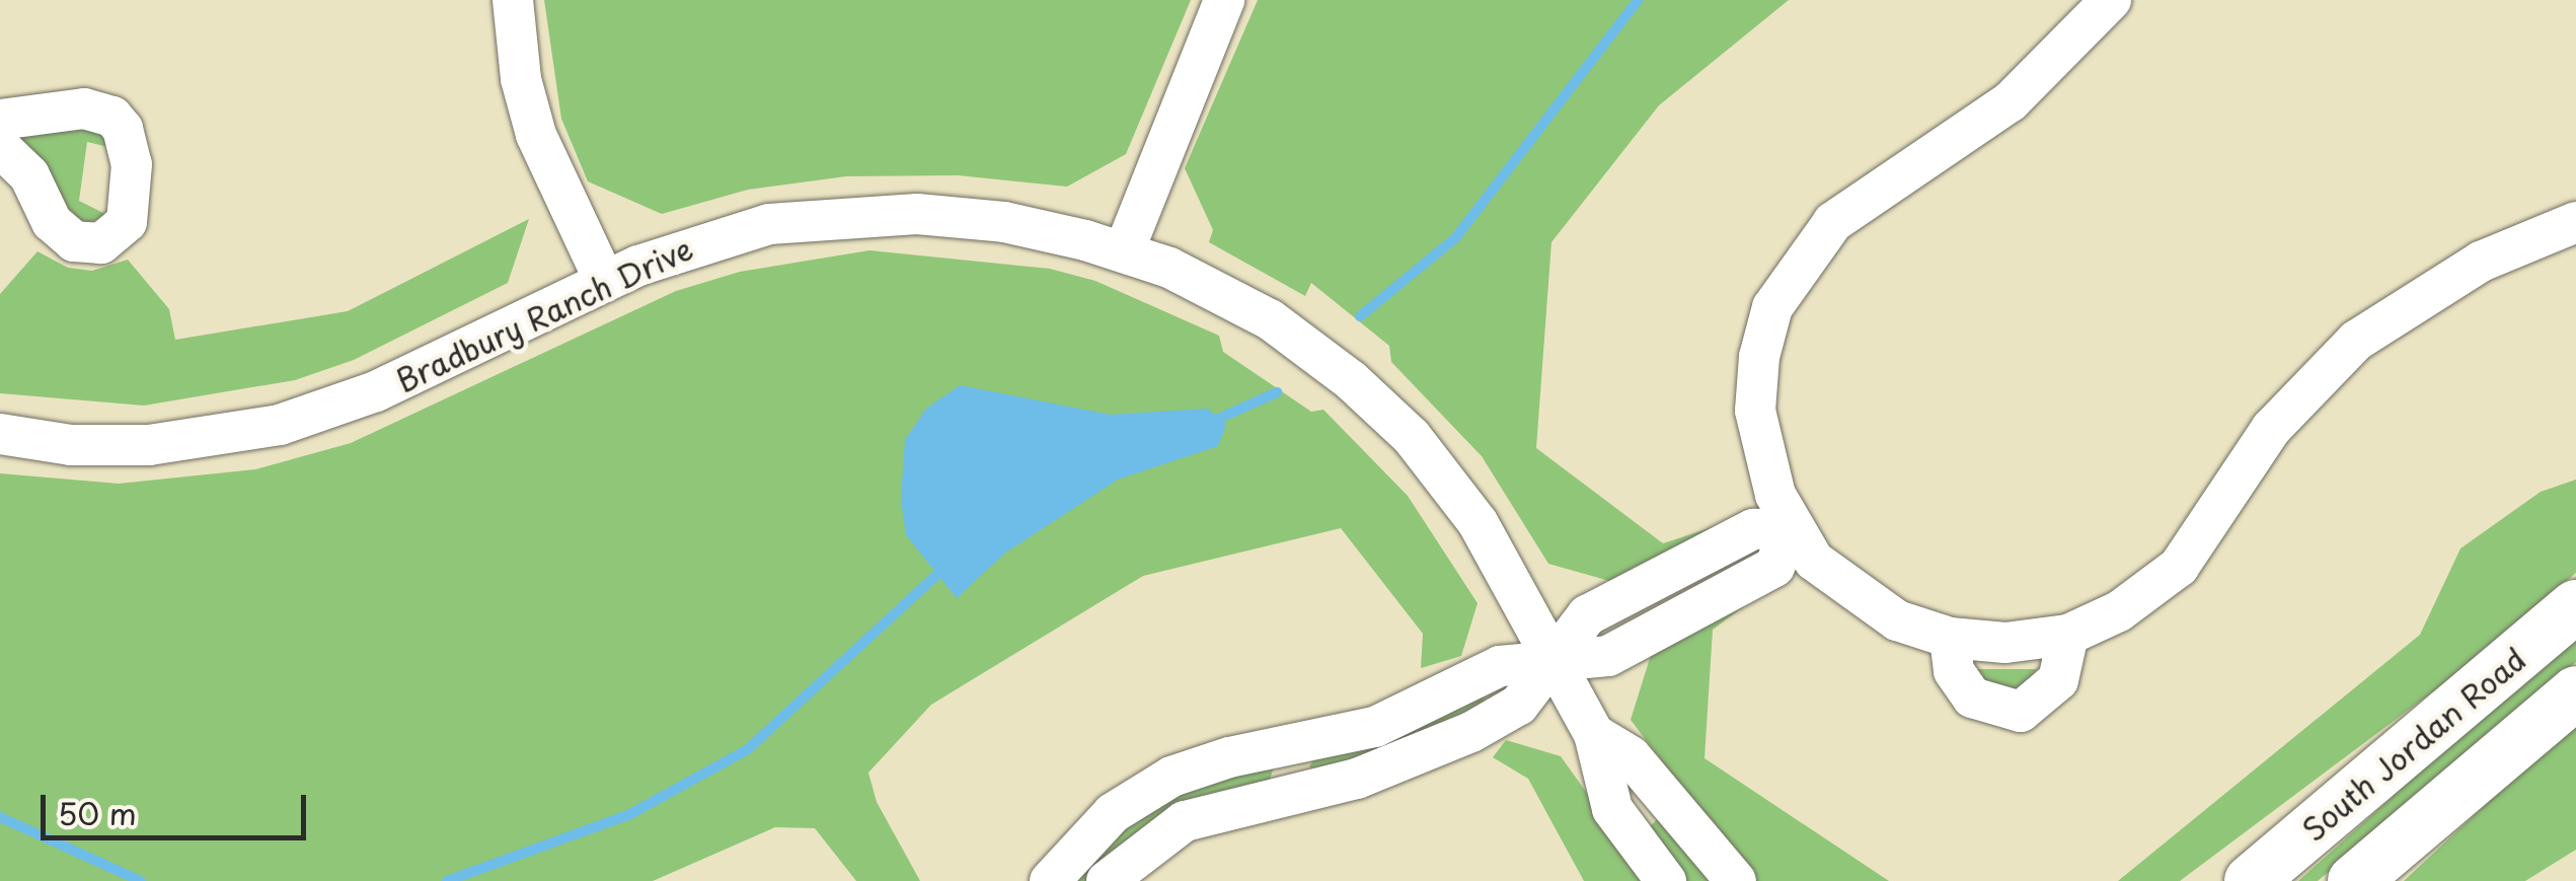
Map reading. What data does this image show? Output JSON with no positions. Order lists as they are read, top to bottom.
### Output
{
  "streets": {
    "main road": ["South Jordan Road"],
    "street": ["Bradbury Ranch Drive"]
  },
  "scale_bar": "50 m"
}
